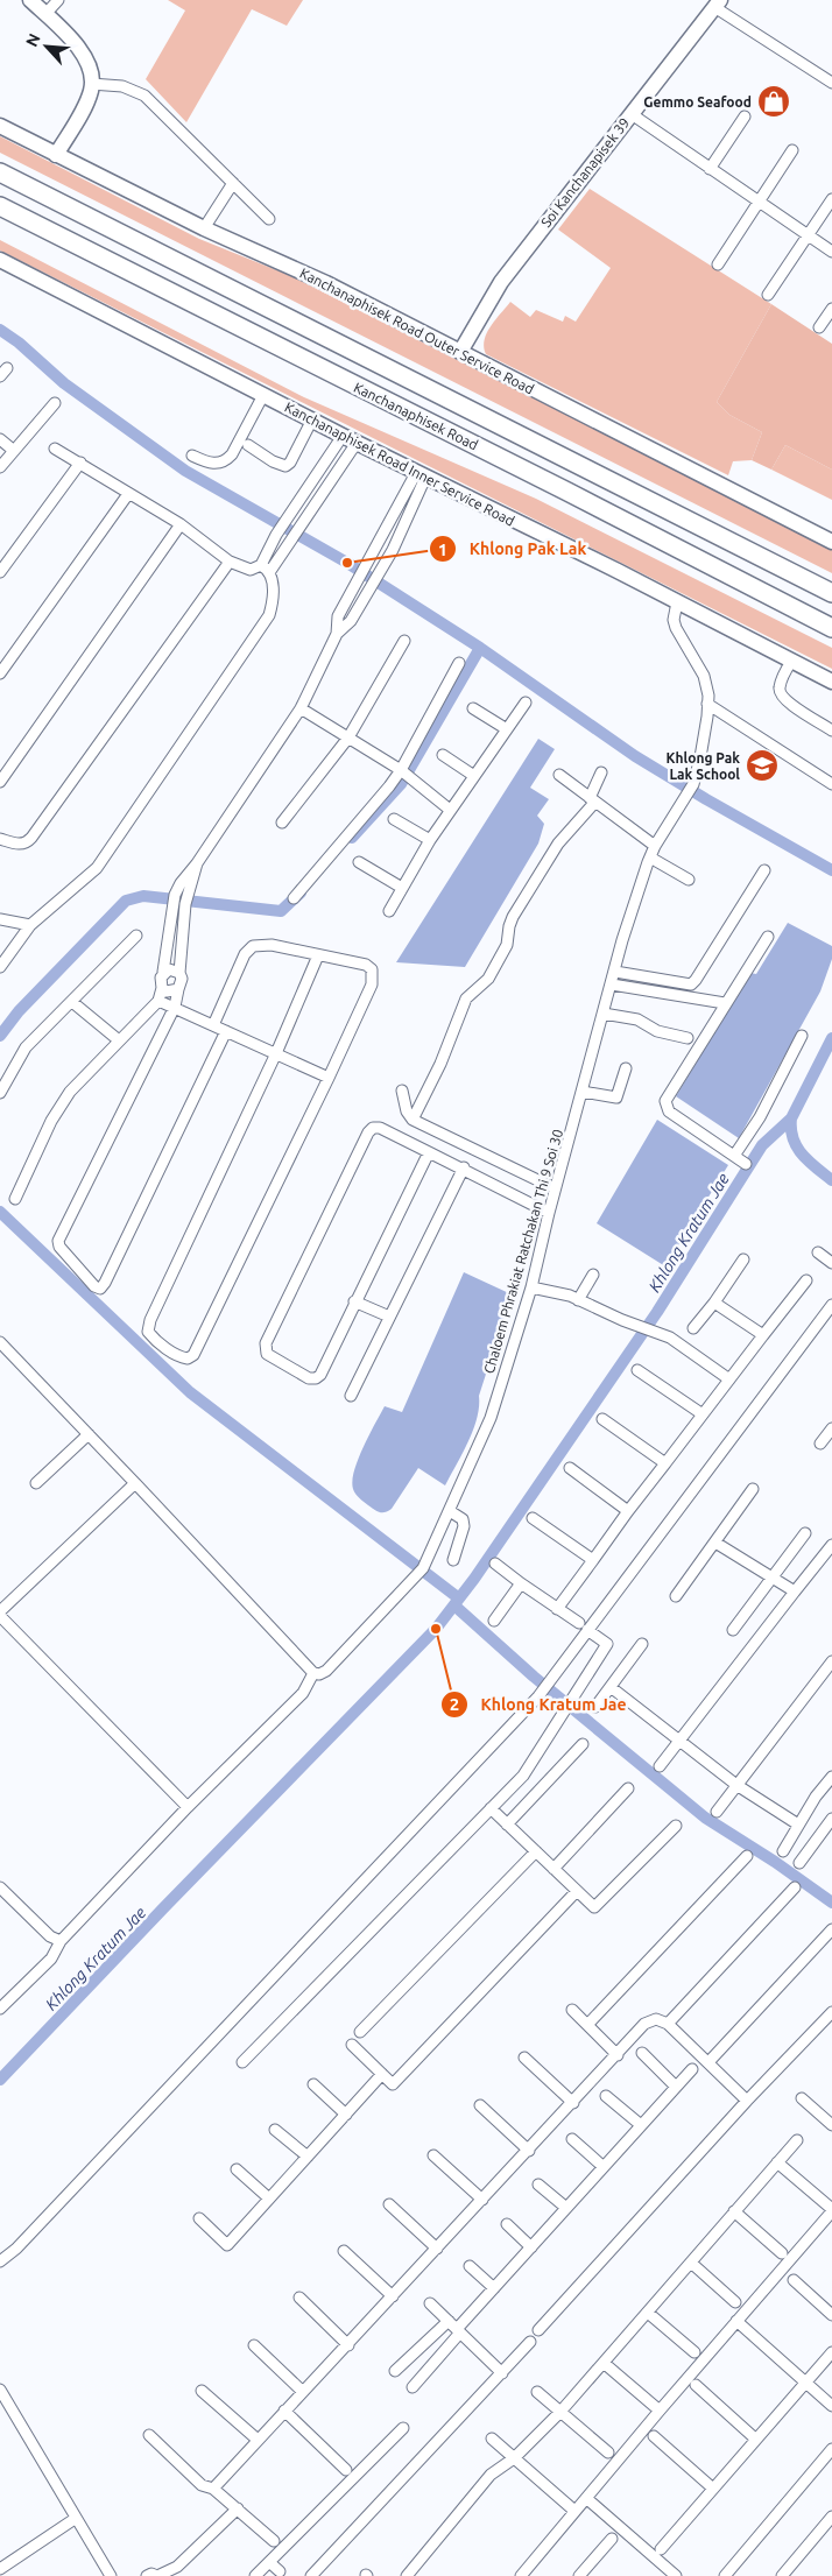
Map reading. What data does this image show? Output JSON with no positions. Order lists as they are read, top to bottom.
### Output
{
  "streets": {
    "highway": ["Kanchanaphisek Road"],
    "main road": ["Soi Kanchanapisek 39", "Kanchanaphisek Road Outer Service Road", "Kanchanaphisek Road Inner Service Road"],
    "street": ["Chaloem Phrakiat Ratchakan Thi 9 Soi 30"]
  },
  "crossings": [
    ["Soi Kanchanapisek 39", "Kanchanaphisek Road Outer Service Road"],
    ["Kanchanaphisek Road Inner Service Road", "Chaloem Phrakiat Ratchakan Thi 9 Soi 30"]
  ],
  "water": ["Khlong Kratum Jae"],
  "places": {
    "shop": ["Gemmo Seafood"],
    "other": ["Khlong Pak Lak", "Khlong Kratum Jae"],
    "school or university": ["Khlong Pak Lak School"]
  },
  "north": "top left"
}
